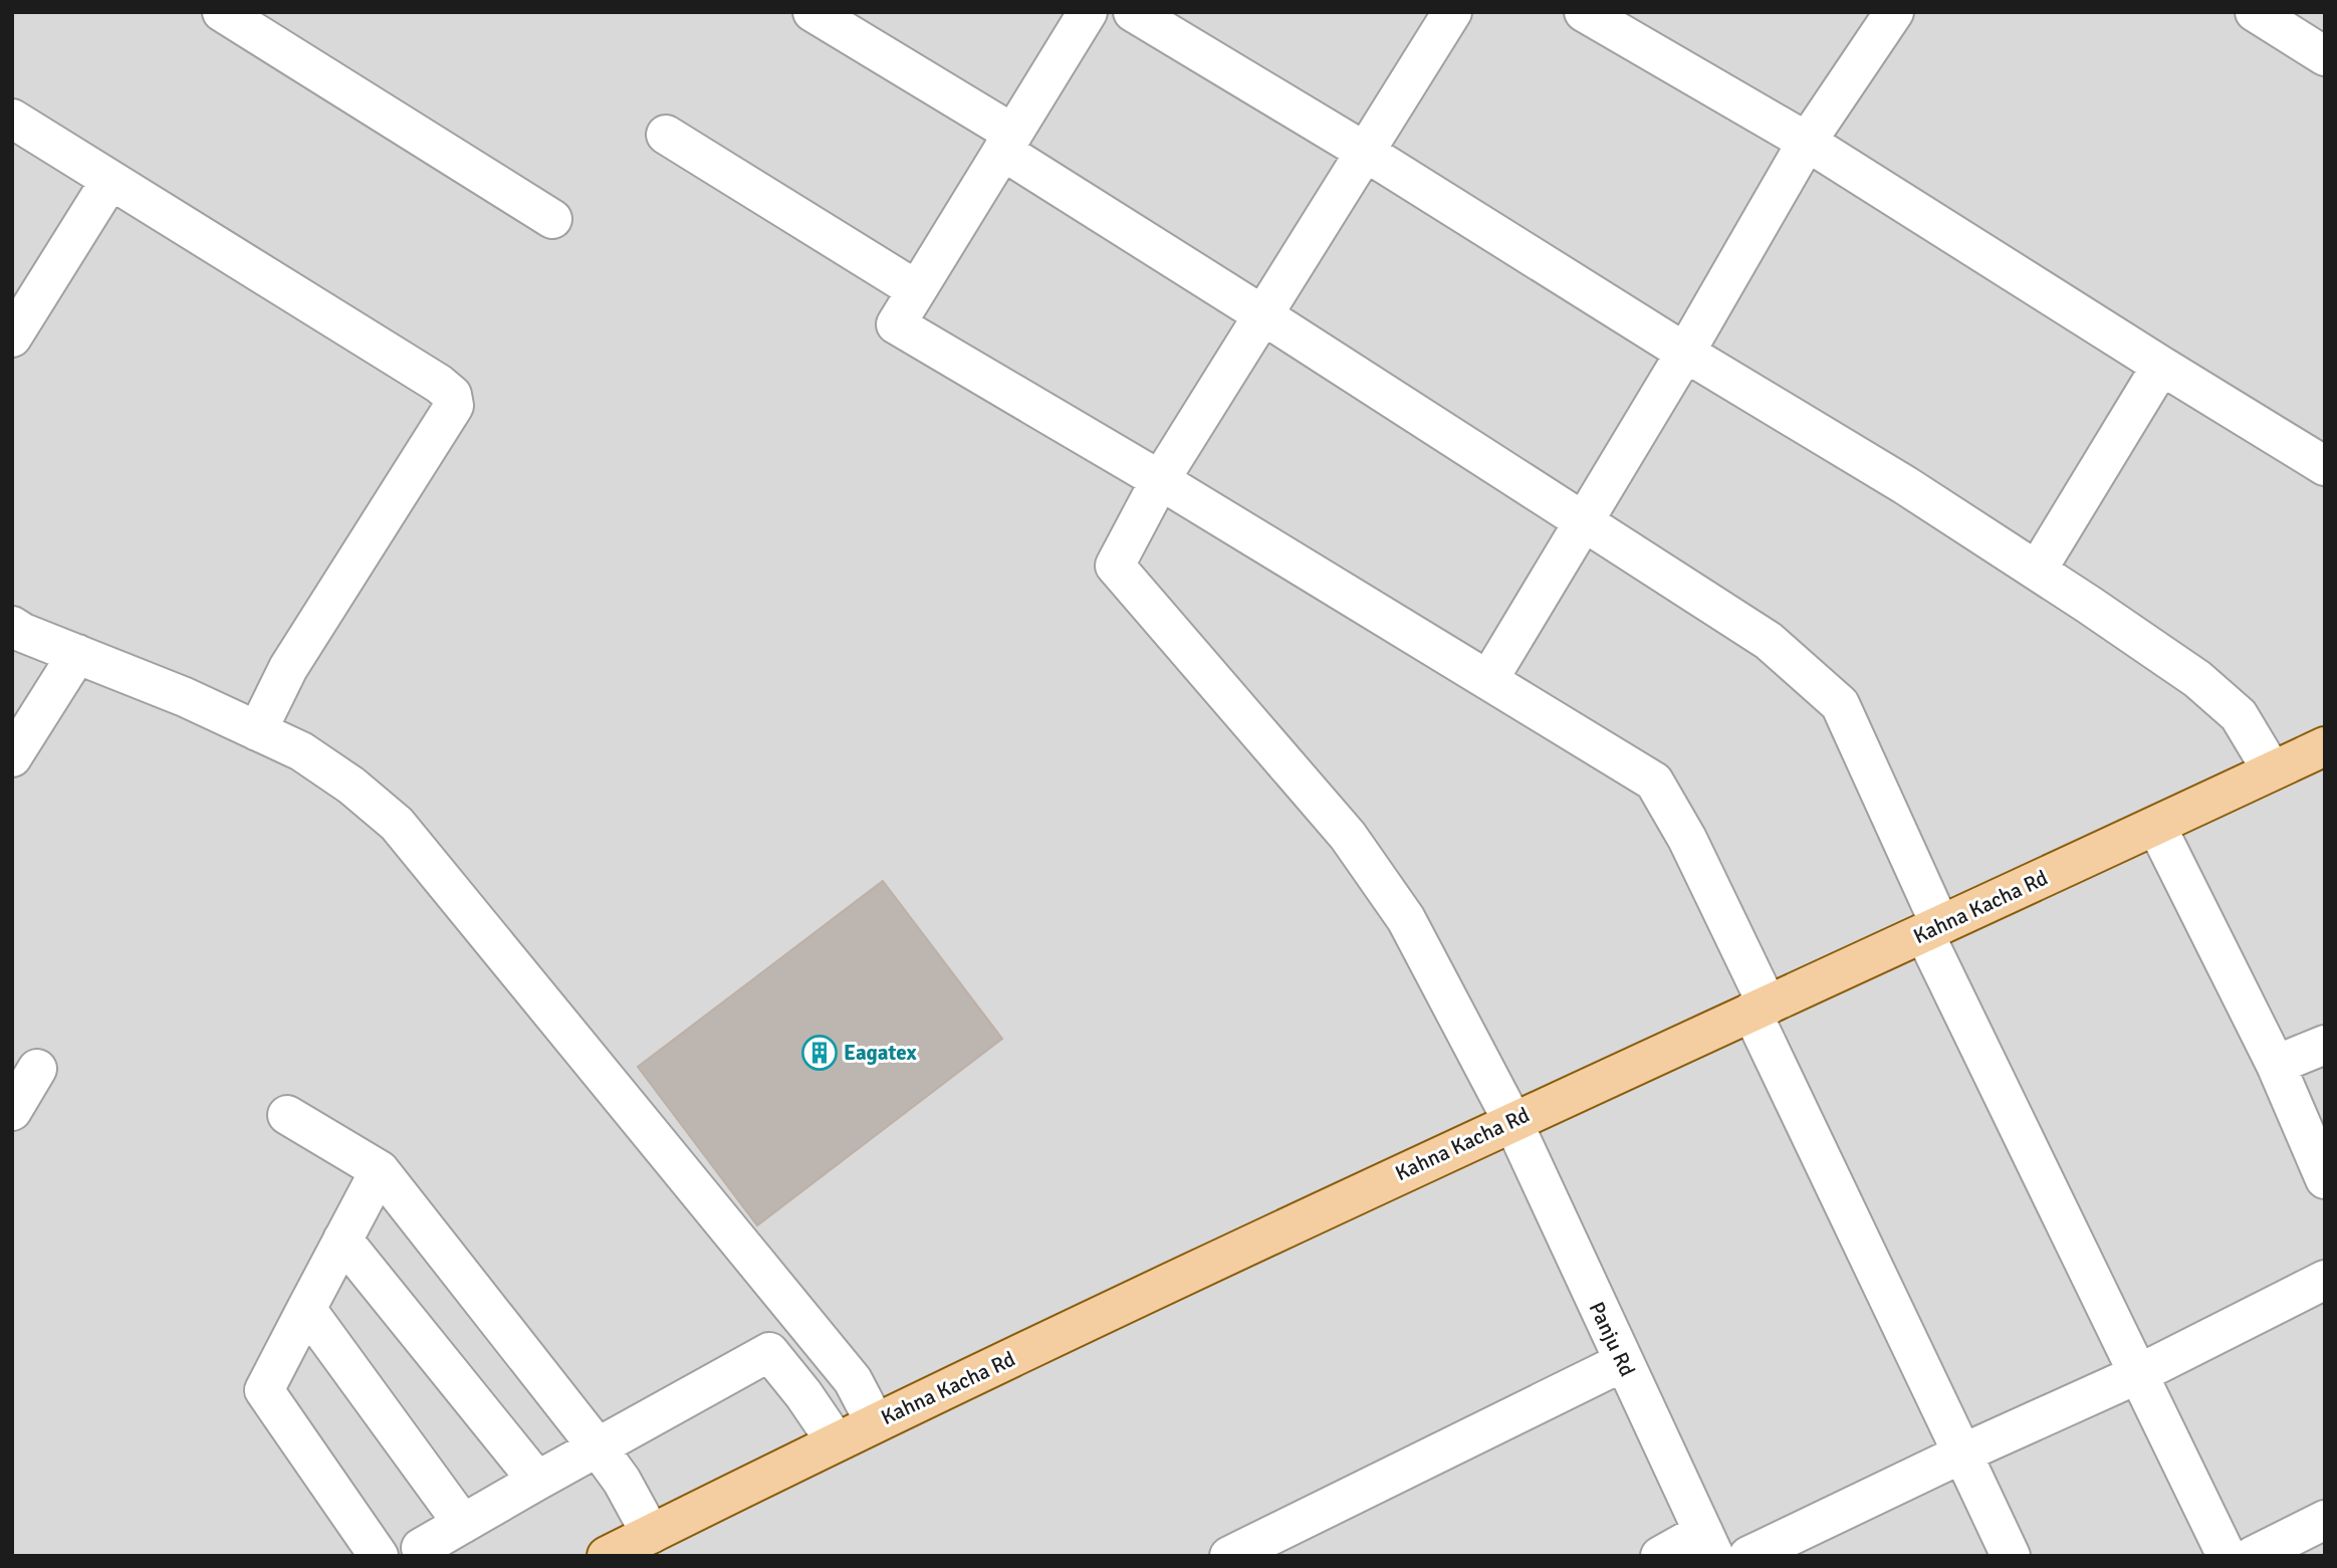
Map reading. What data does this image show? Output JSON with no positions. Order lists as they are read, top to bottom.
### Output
{
  "streets": {
    "main road": ["Kahna Kacha Rd"],
    "street": ["Panju Rd"]
  },
  "crossings": [
    ["Kahna Kacha Rd", "Panju Rd"]
  ],
  "places": {
    "building": ["Eagatex"]
  }
}
